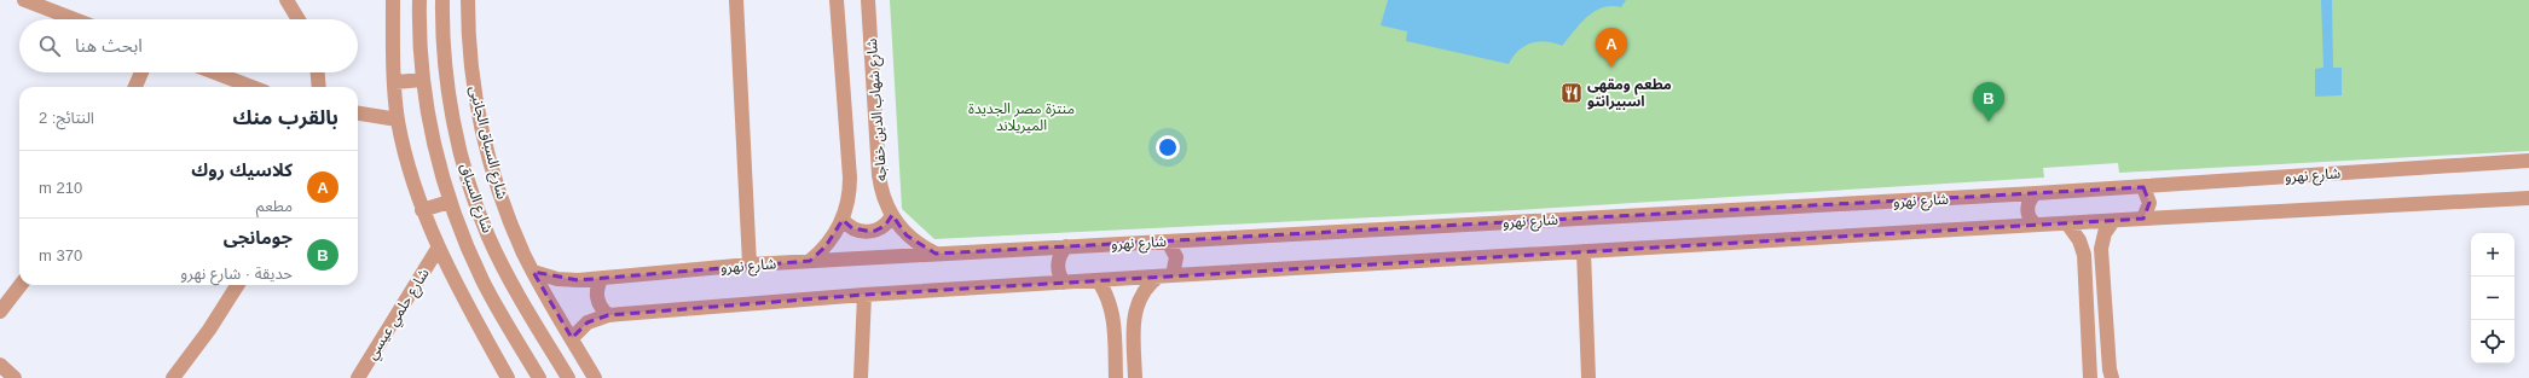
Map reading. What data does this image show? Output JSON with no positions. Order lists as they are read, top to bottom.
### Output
{
  "streets": {
    "street": [
      "شارع شهاب الدين خفاجه",
      "شارع السباق الجانبى",
      "شارع نهرو",
      "شارع السباق",
      "شارع حلمي عيسي"
    ]
  },
  "crossings": [
    ["شارع شهاب الدين خفاجه", "شارع نهرو"],
    ["شارع السباق الجانبى", "شارع نهرو"]
  ],
  "parks": ["منتزة مصر الجديدة الميريلاند"],
  "places": {
    "restaurant": ["مطعم ومقهى اسبيرانتو"]
  },
  "page": {
    "search": "ابحث هنا",
    "pins": ["A", "B"],
    "heading": ["بالقرب منك", "النتائج: 2"],
    "list": [
      {
        "mark": "A",
        "name": "كلاسيك روك",
        "note": "مطعم",
        "value": "210 m"
      },
      {
        "mark": "B",
        "name": "جومانجى",
        "note": "حديقة · شارع نهرو",
        "value": "370 m"
      }
    ],
    "map_buttons": ["+", "−"]
  }
}
